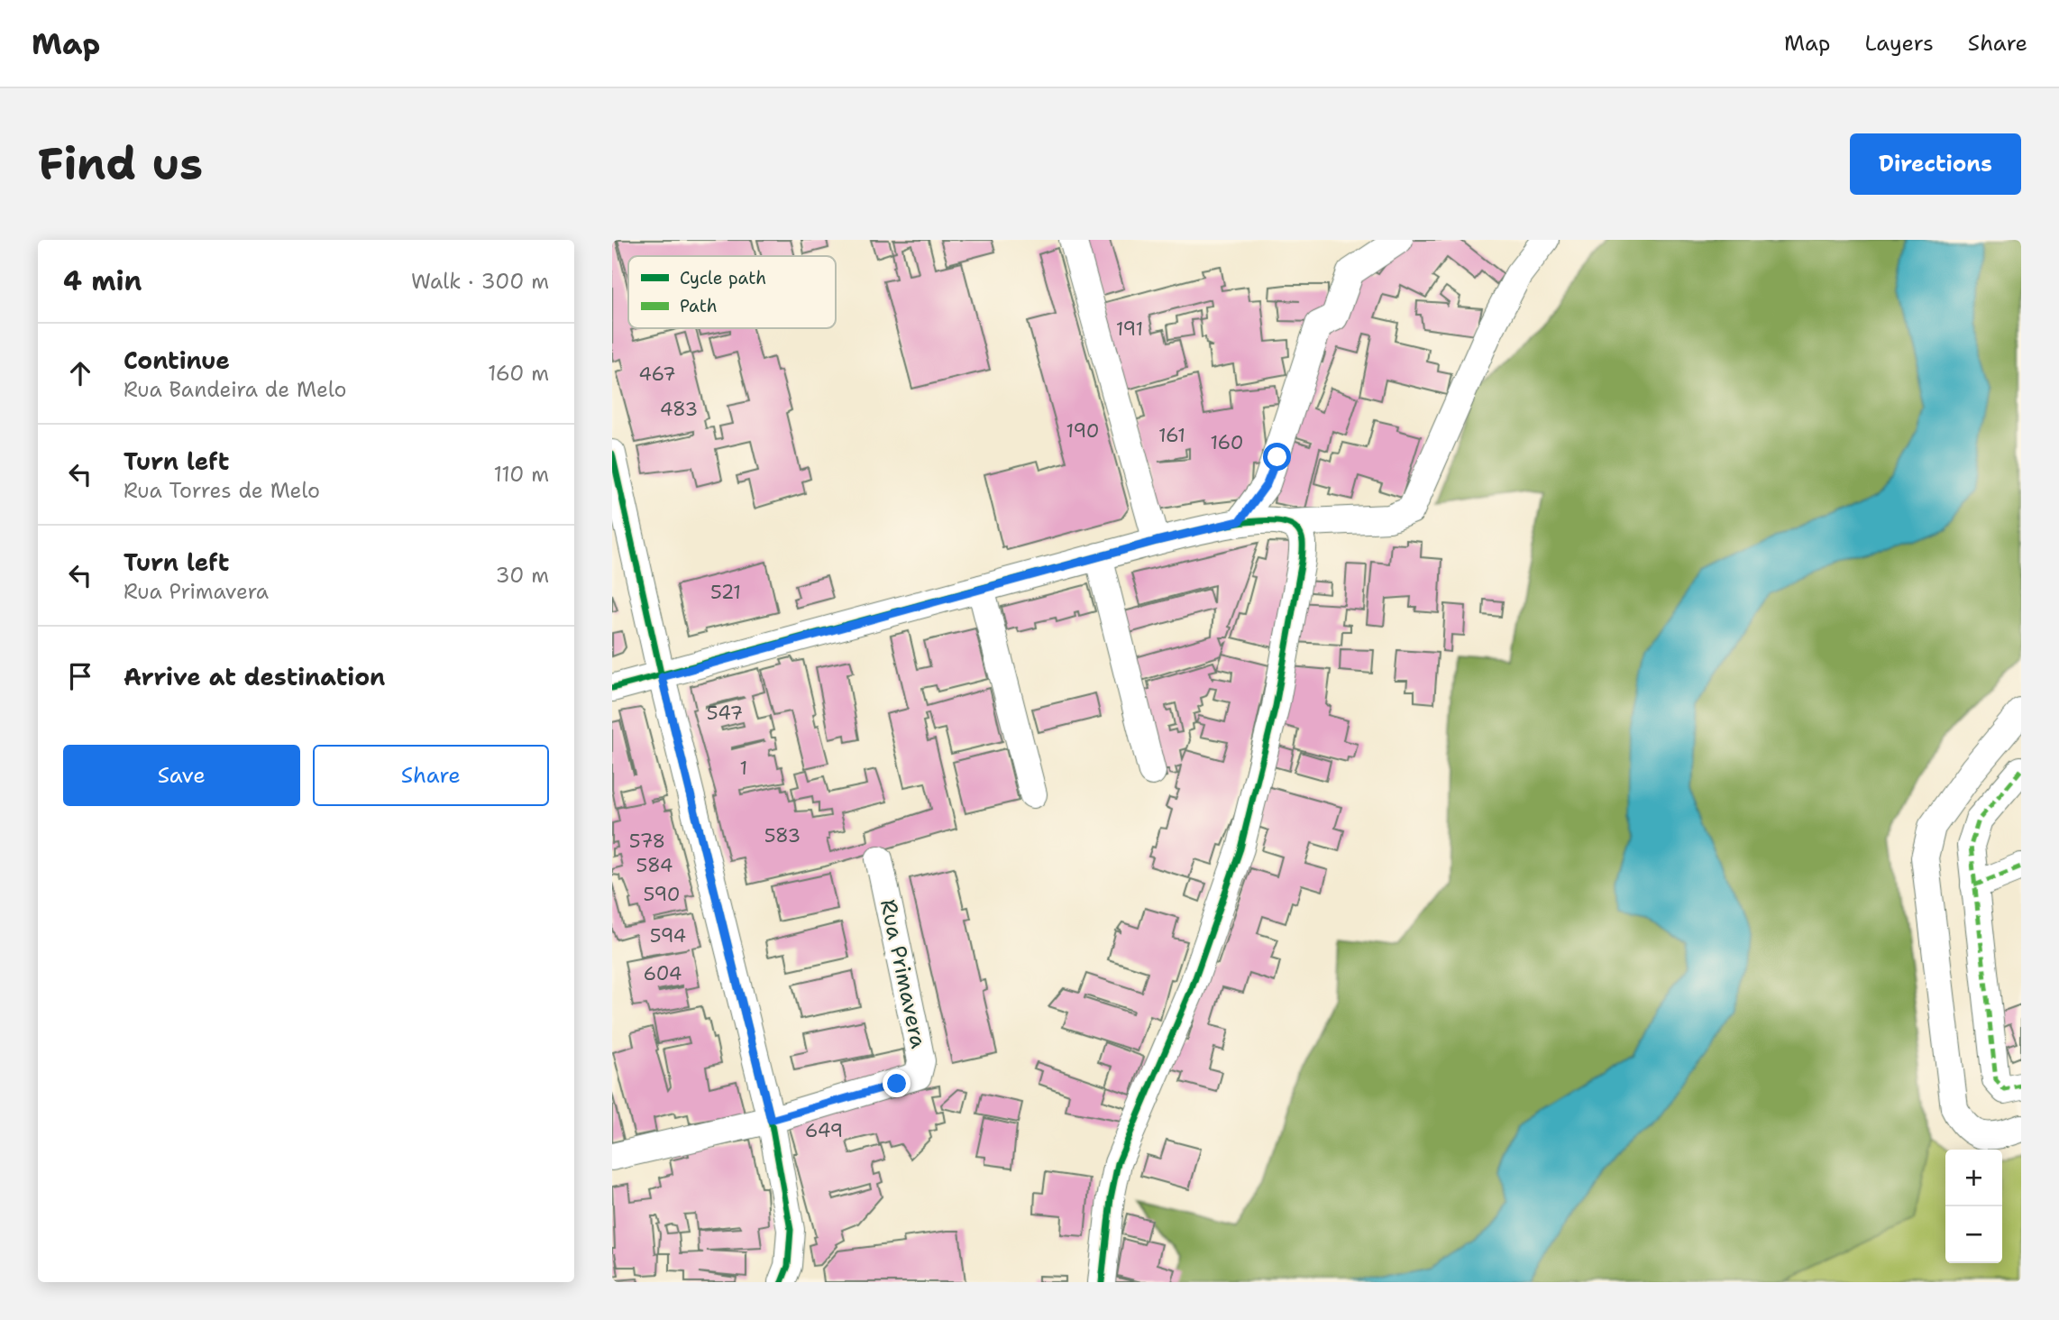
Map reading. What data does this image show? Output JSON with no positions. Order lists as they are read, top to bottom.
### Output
{
  "streets": {
    "street": ["Rua Primavera"]
  },
  "house_numbers": [
    "191",
    "467",
    "483",
    "190",
    "161",
    "160",
    "521",
    "547",
    "1",
    "583",
    "578",
    "584",
    "590",
    "594",
    "604",
    "649"
  ],
  "legend": ["Cycle path", "Path"],
  "page": {
    "header": "Map",
    "nav": ["Map", "Layers", "Share"],
    "buttons": [
      "Directions",
      ["Save", "Share"]
    ],
    "title": "Find us",
    "heading": ["4 min", "Walk · 300 m"],
    "list": [
      ["Continue", "Rua Bandeira de Melo", "160 m"],
      ["Turn left", "Rua Torres de Melo", "110 m"],
      ["Turn left", "Rua Primavera", "30 m"],
      "Arrive at destination"
    ],
    "map_buttons": ["+", "−"]
  }
}
